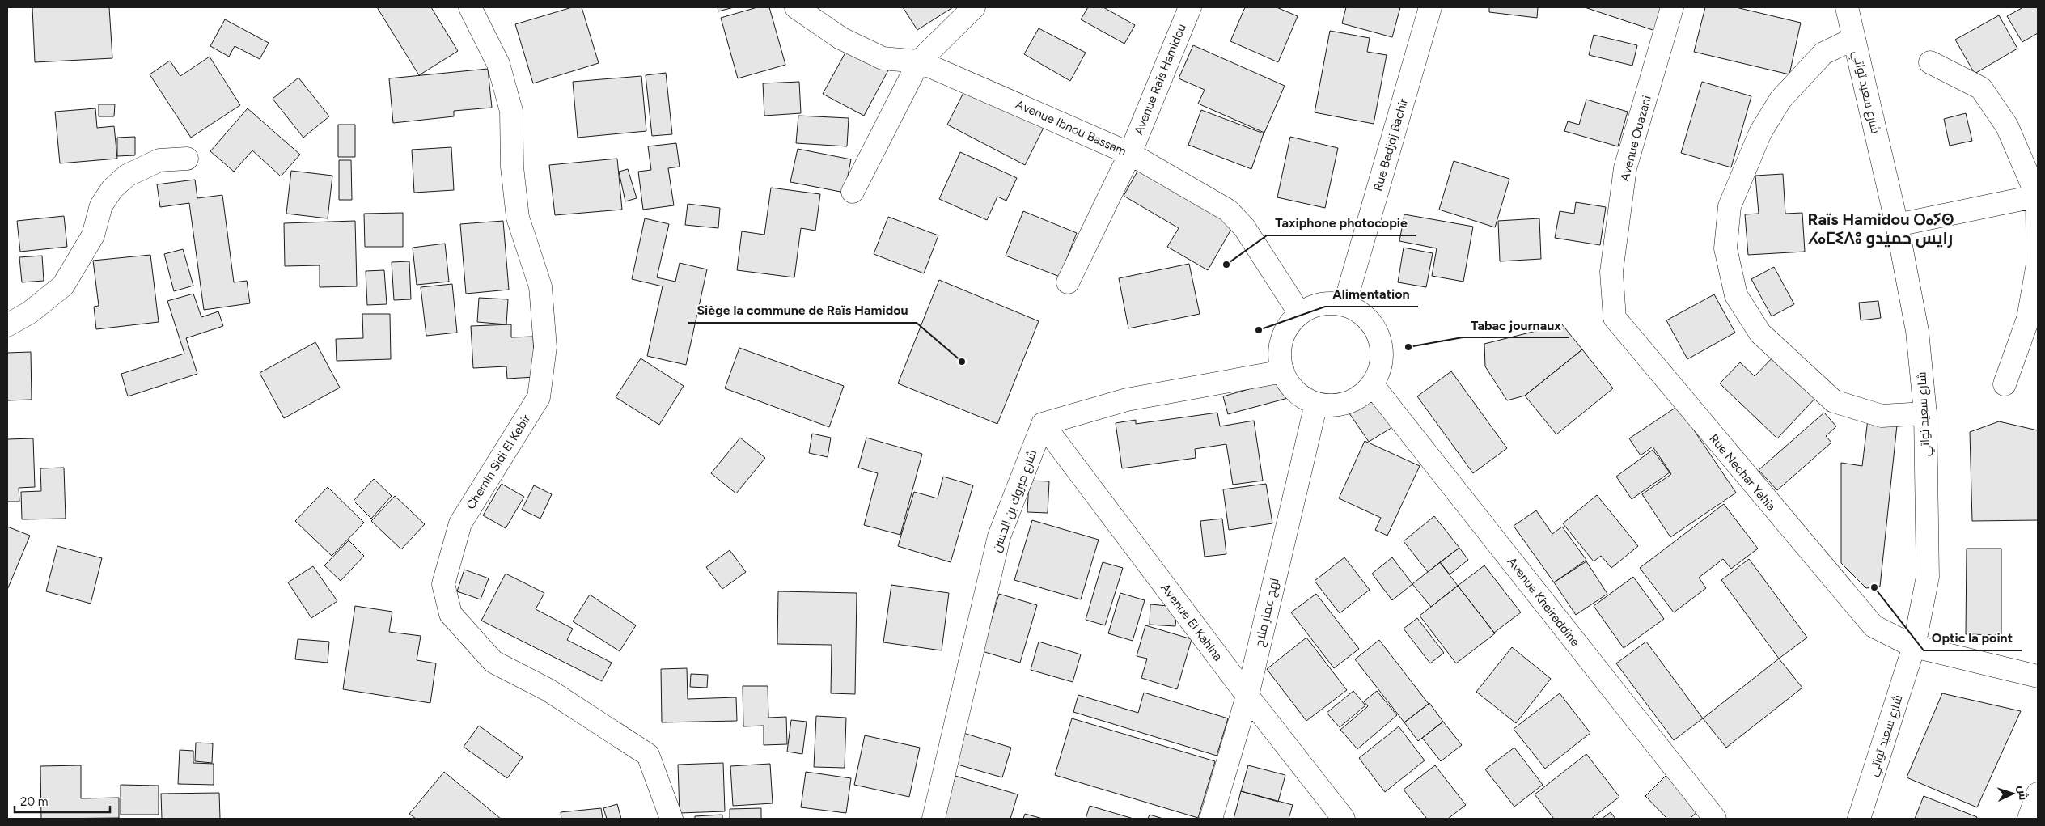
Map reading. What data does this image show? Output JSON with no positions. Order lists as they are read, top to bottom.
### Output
{
  "streets": {
    "street": [
      "Avenue Raïs Hamidou",
      "شارع سعيد تواتي",
      "Avenue Ibnou Bassam",
      "Avenue Ouazani",
      "Rue Bedjdj Bachir",
      "Chemin Sidi El Kebir",
      "Rue Nechar Yahia",
      "شارع مبروك بن الحسن",
      "Avenue Kheireddine",
      "نهج عمار ملاح",
      "Avenue El Kahina"
    ]
  },
  "crossings": [
    ["Avenue Raïs Hamidou", "Avenue Ibnou Bassam"],
    ["شارع سعيد تواتي", "Rue Nechar Yahia"],
    ["Avenue Ibnou Bassam", "Rue Bedjdj Bachir"],
    ["Avenue Ibnou Bassam", "Avenue Kheireddine"],
    ["Avenue Ibnou Bassam", "نهج عمار ملاح"],
    ["Avenue Ouazani", "Rue Nechar Yahia"],
    ["Rue Bedjdj Bachir", "Avenue Kheireddine"],
    ["Rue Bedjdj Bachir", "نهج عمار ملاح"],
    ["شارع مبروك بن الحسن", "Avenue El Kahina"],
    ["Avenue Kheireddine", "نهج عمار ملاح"],
    ["نهج عمار ملاح", "Avenue El Kahina"]
  ],
  "districts": ["Raïs Hamidou ⵔⴰⵢⵙ ⵃⴰⵎⵉⴷⵓ رایس حمیدو"],
  "places": [
    "Taxiphone photocopie",
    "Alimentation",
    "Tabac journaux",
    "Siège la commune de Raïs Hamidou",
    "Optic la point"
  ],
  "scale_bar": "20 m",
  "north": "right"
}
